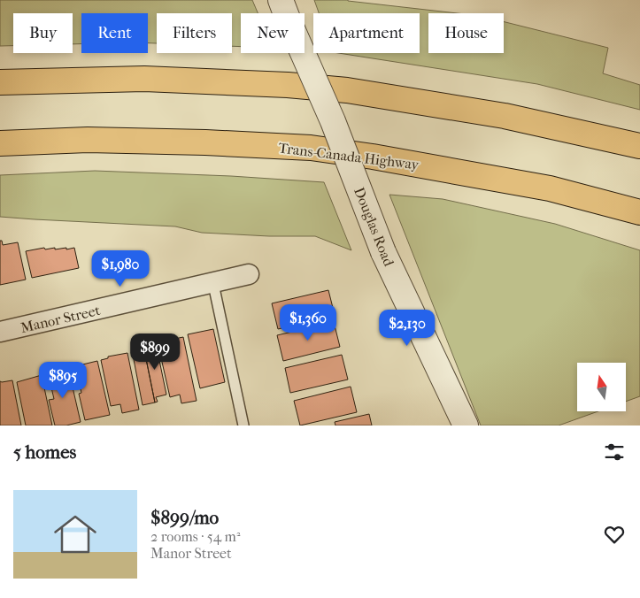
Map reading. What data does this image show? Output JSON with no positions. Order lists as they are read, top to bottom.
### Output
{
  "streets": {
    "highway": ["Trans-Canada Highway"],
    "street": ["Douglas Road", "Manor Street"]
  },
  "north": "top",
  "page": {
    "chip": [
      "Buy",
      "Rent",
      "Filters",
      "New",
      "Apartment",
      "House"
    ],
    "price": [
      "$1,980",
      "$1,360",
      "$2,130",
      "$899",
      "$895"
    ],
    "heading": "5 homes",
    "list": [
      {
        "name": "$899/mo",
        "note": "2 rooms · 54 m² · Manor Street"
      }
    ]
  }
}
